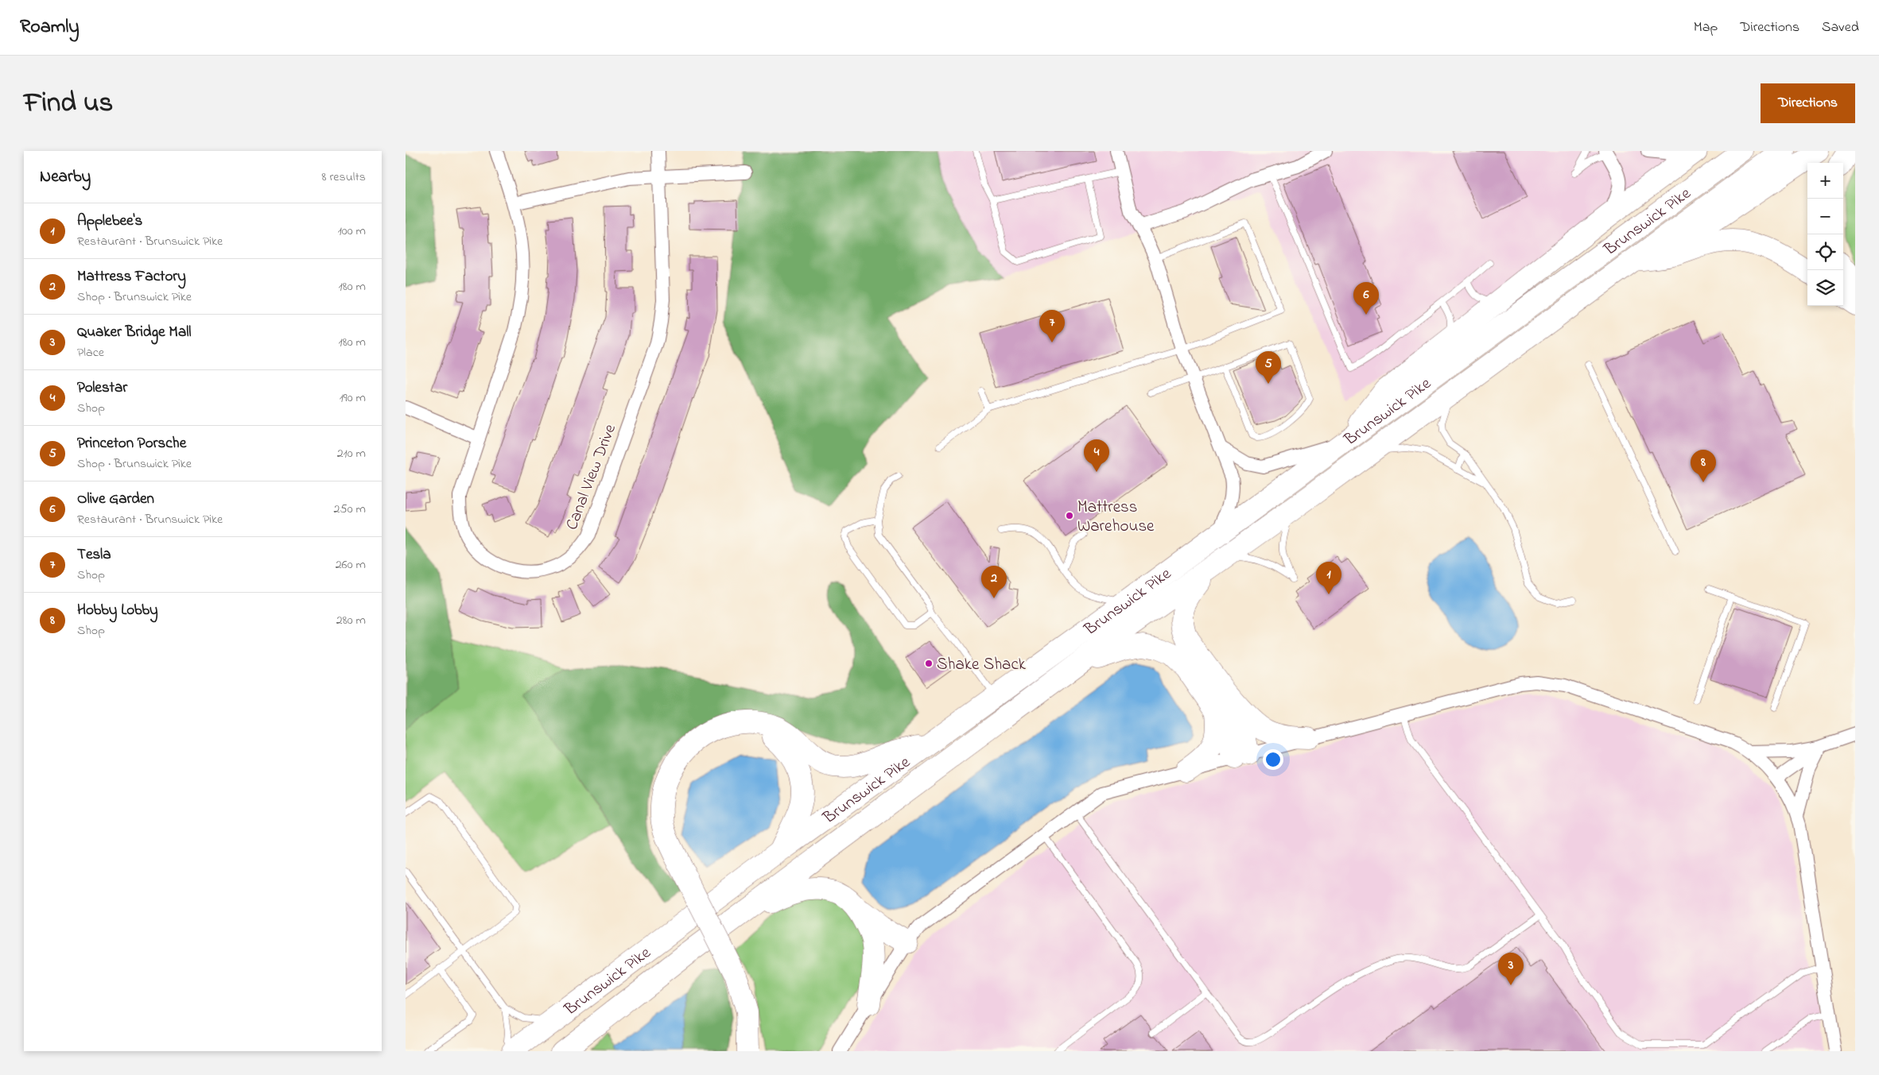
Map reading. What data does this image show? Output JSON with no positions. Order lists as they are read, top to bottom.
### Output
{
  "streets": {
    "highway": ["Brunswick Pike"],
    "street": ["Canal View Drive"]
  },
  "places": ["Mattress Warehouse", "Shake Shack"],
  "page": {
    "header": "Roamly",
    "nav": ["Map", "Directions", "Saved"],
    "title": "Find us",
    "buttons": "Directions",
    "heading": ["Nearby", "8 results"],
    "map_buttons": ["+", "−"],
    "list": [
      {
        "mark": "1",
        "name": "Applebee's",
        "note": "Restaurant · Brunswick Pike",
        "value": "100 m"
      },
      {
        "mark": "2",
        "name": "Mattress Factory",
        "note": "Shop · Brunswick Pike",
        "value": "180 m"
      },
      {
        "mark": "3",
        "name": "Quaker Bridge Mall",
        "note": "Place",
        "value": "180 m"
      },
      {
        "mark": "4",
        "name": "Polestar",
        "note": "Shop",
        "value": "190 m"
      },
      {
        "mark": "5",
        "name": "Princeton Porsche",
        "note": "Shop · Brunswick Pike",
        "value": "210 m"
      },
      {
        "mark": "6",
        "name": "Olive Garden",
        "note": "Restaurant · Brunswick Pike",
        "value": "250 m"
      },
      {
        "mark": "7",
        "name": "Tesla",
        "note": "Shop",
        "value": "260 m"
      },
      {
        "mark": "8",
        "name": "Hobby Lobby",
        "note": "Shop",
        "value": "280 m"
      }
    ],
    "pins": [
      "6",
      "7",
      "5",
      "4",
      "8",
      "1",
      "2",
      "3"
    ]
  }
}
